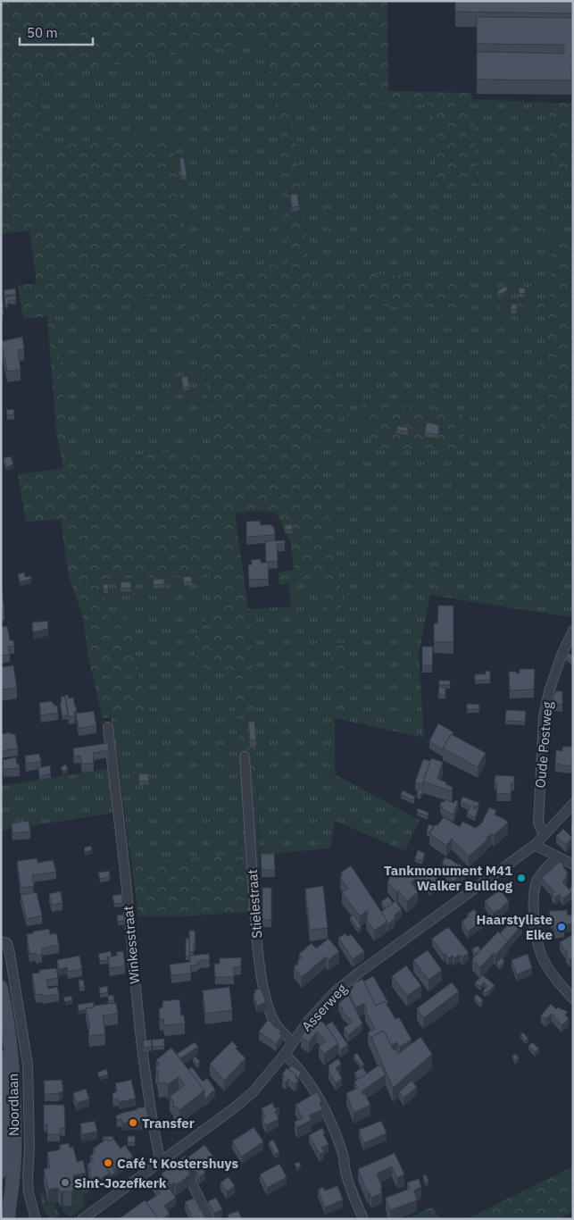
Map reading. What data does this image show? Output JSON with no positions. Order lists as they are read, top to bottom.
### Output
{
  "streets": {
    "main road": ["Noordlaan"],
    "street": [
      "Oude Postweg",
      "Stielestraat",
      "Winkesstraat",
      "Asserweg"
    ]
  },
  "crossings": [
    ["Oude Postweg", "Asserweg"],
    ["Stielestraat", "Asserweg"],
    ["Winkesstraat", "Asserweg"]
  ],
  "places": [
    "Tankmonument M41 Walker Bulldog",
    "Haarstyliste Elke",
    "Transfer",
    "Café 't Kostershuys",
    "Sint-Jozefkerk"
  ],
  "scale_bar": "50 m"
}
